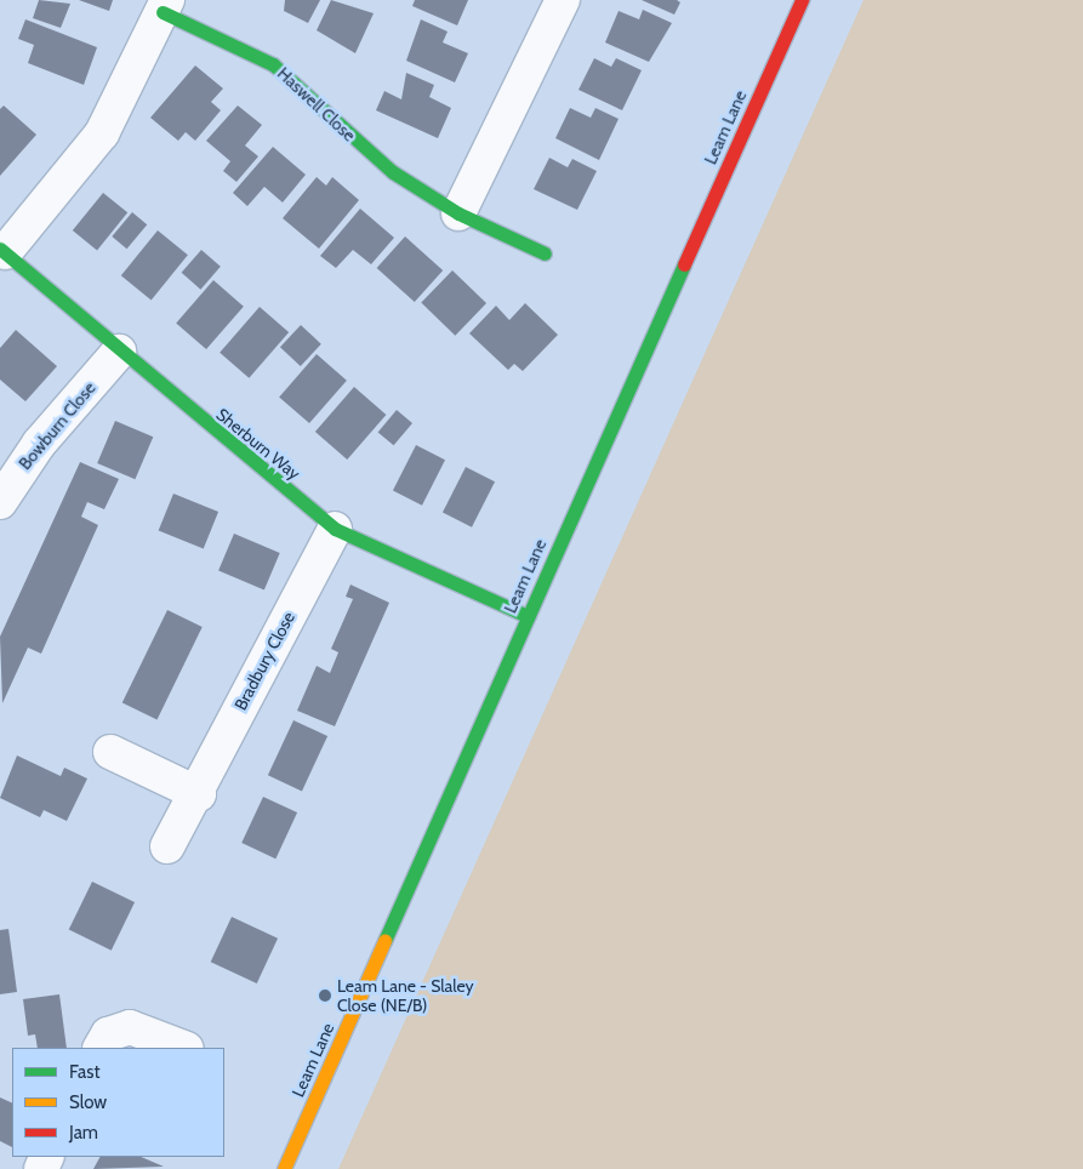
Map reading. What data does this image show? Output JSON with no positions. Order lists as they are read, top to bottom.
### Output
{
  "streets": {
    "main road": ["Haswell Close", "Leam Lane", "Sherburn Way"],
    "street": ["Bowburn Close", "Bradbury Close"]
  },
  "crossings": [
    ["Haswell Close", "Sherburn Way"],
    ["Leam Lane", "Sherburn Way"],
    ["Bowburn Close", "Sherburn Way"],
    ["Sherburn Way", "Bradbury Close"]
  ],
  "places": ["Leam Lane - Slaley Close (NE/B)"],
  "legend": ["Fast", "Slow", "Jam"]
}
